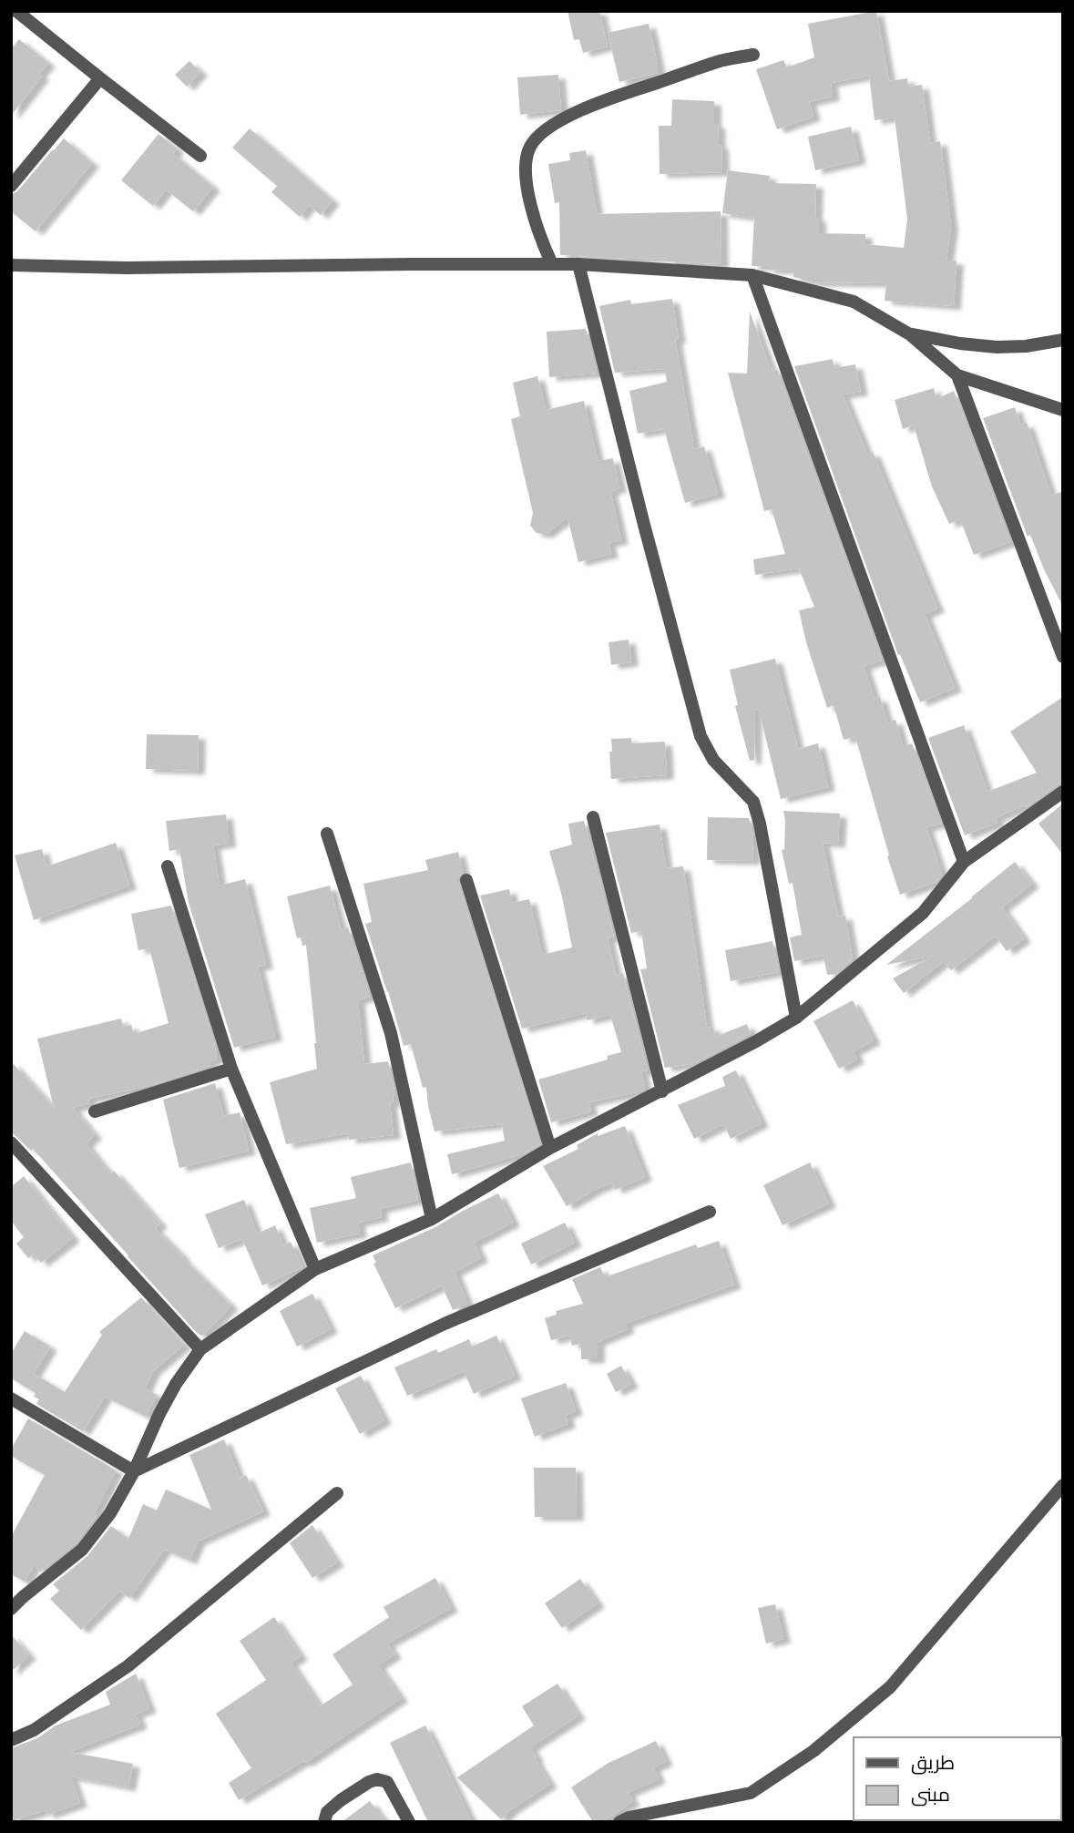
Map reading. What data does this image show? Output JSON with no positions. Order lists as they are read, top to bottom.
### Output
{
  "legend": ["طريق", "مبنى"]
}
